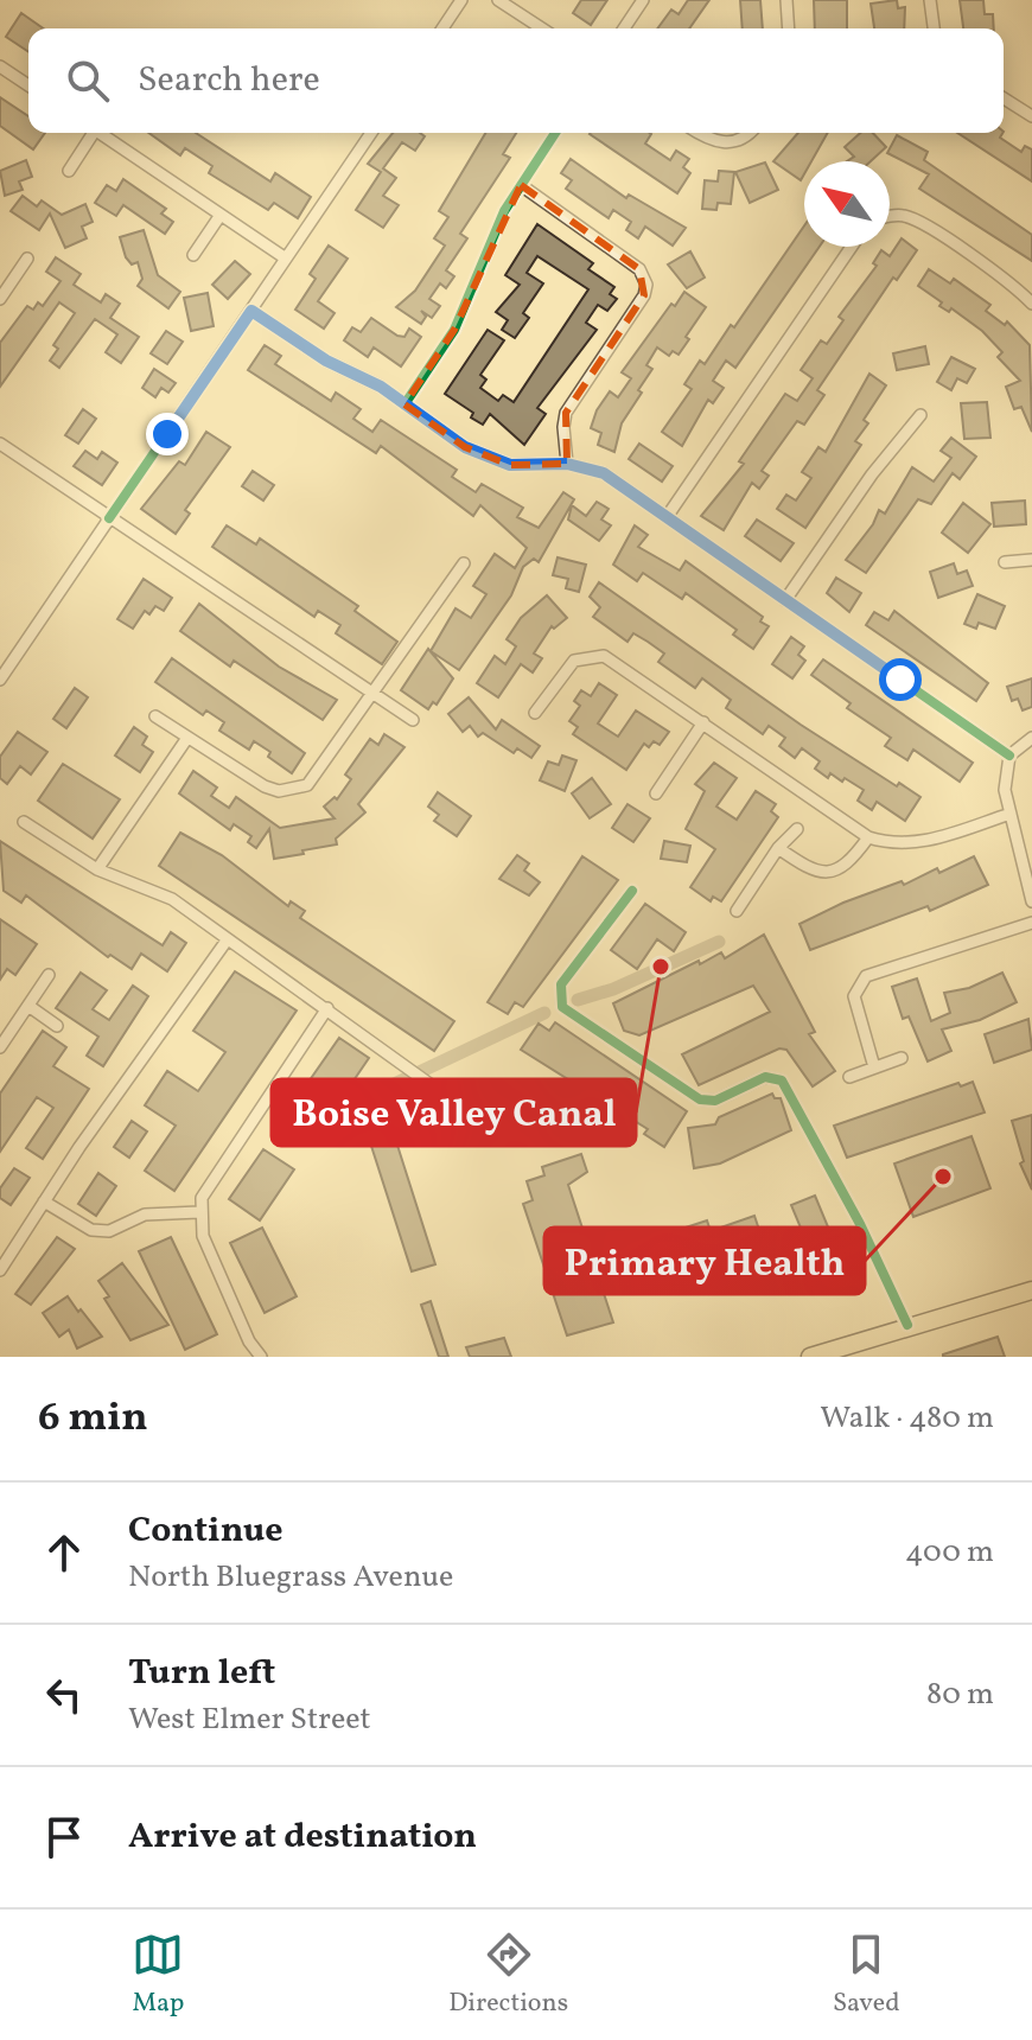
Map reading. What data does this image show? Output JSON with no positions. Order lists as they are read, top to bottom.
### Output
{
  "places": ["Boise Valley Canal", "Primary Health"],
  "north": "top left",
  "page": {
    "search": "Search here",
    "heading": ["6 min", "Walk · 480 m"],
    "list": [
      ["Continue", "North Bluegrass Avenue", "400 m"],
      ["Turn left", "West Elmer Street", "80 m"],
      "Arrive at destination"
    ],
    "nav": ["Map", "Directions", "Saved"]
  }
}
